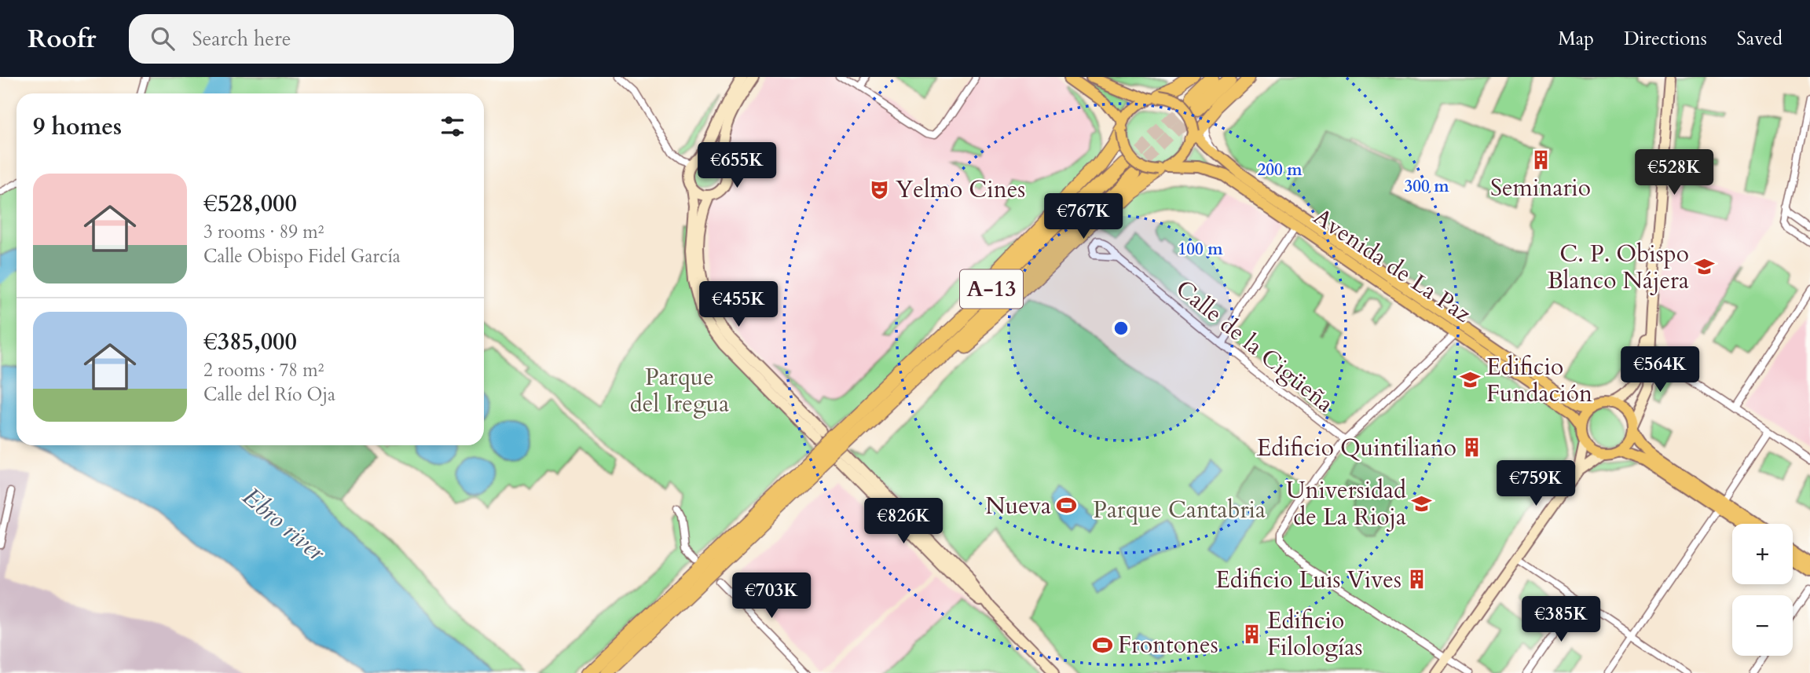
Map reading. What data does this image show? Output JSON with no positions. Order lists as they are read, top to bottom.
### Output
{
  "streets": {
    "highway": ["A-13"],
    "main road": ["Avenida de La Paz"],
    "street": ["Calle de la Cigüeña"]
  },
  "water": ["Ebro river"],
  "parks": ["Parque del Iregua", "Parque Cantabria"],
  "places": {
    "building": [
      "Seminario",
      "Edificio Quintiliano",
      "Edificio Luis Vives",
      "Edificio Filologías"
    ],
    "theatre": ["Yelmo Cines"],
    "school or university": ["C. P. Obispo Blanco Nájera", "Edificio Fundación", "Universidad de La Rioja"],
    "sports": ["Nueva", "Frontones"]
  },
  "page": {
    "header": "Roofr",
    "search": "Search here",
    "nav": ["Map", "Directions", "Saved"],
    "heading": "9 homes",
    "price": [
      "€655K",
      "€528K",
      "€767K",
      "€455K",
      "€564K",
      "€759K",
      "€826K",
      "€703K",
      "€385K"
    ],
    "list": [
      {
        "name": "€528,000",
        "note": "3 rooms · 89 m² · Calle Obispo Fidel García"
      },
      {
        "name": "€385,000",
        "note": "2 rooms · 78 m² · Calle del Río Oja"
      }
    ],
    "map_buttons": ["+", "−"]
  },
  "rings": ["200 m", "300 m", "100 m"]
}
